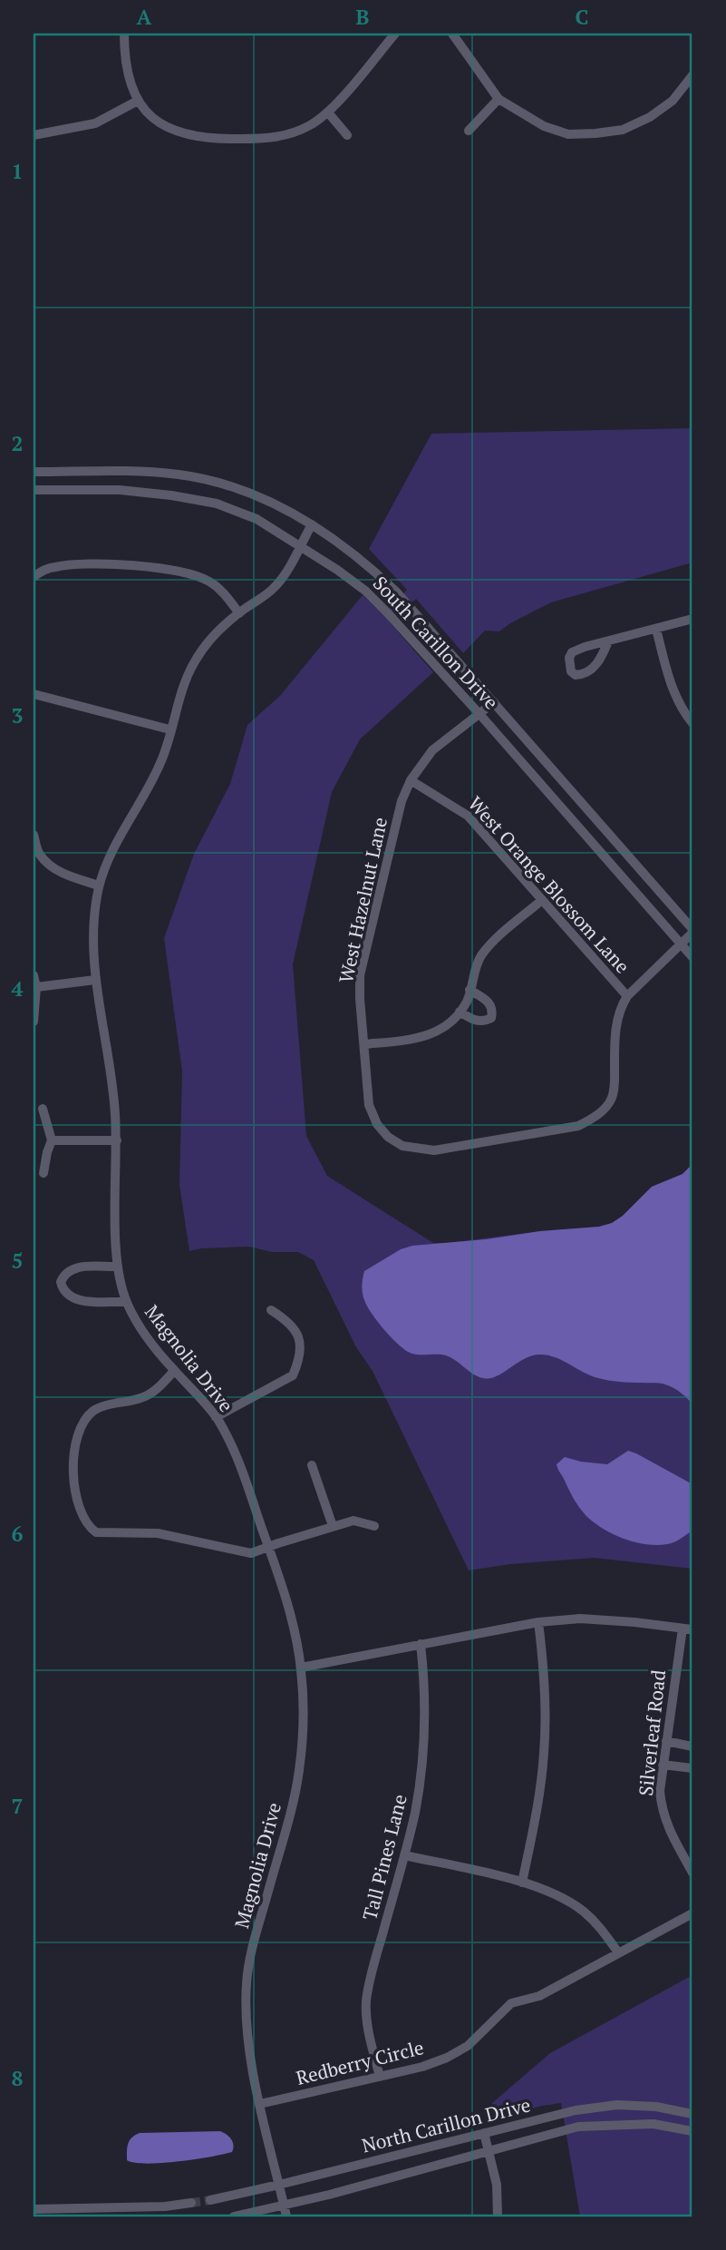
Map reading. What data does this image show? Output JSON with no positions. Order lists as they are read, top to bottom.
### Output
{
  "streets": {
    "street": [
      "South Carillon Drive",
      "West Orange Blossom Lane",
      "West Hazelnut Lane",
      "Magnolia Drive",
      "Silverleaf Road",
      "Tall Pines Lane",
      "Redberry Circle",
      "North Carillon Drive"
    ]
  },
  "crossings": [
    ["South Carillon Drive", "West Hazelnut Lane"],
    ["South Carillon Drive", "Magnolia Drive"],
    ["West Orange Blossom Lane", "West Hazelnut Lane"],
    ["Magnolia Drive", "Redberry Circle"],
    ["Magnolia Drive", "North Carillon Drive"],
    ["Tall Pines Lane", "Redberry Circle"]
  ],
  "grid": {
    "columns": ["A", "B", "C"],
    "rows": [
      "1",
      "2",
      "3",
      "4",
      "5",
      "6",
      "7",
      "8"
    ]
  }
}
